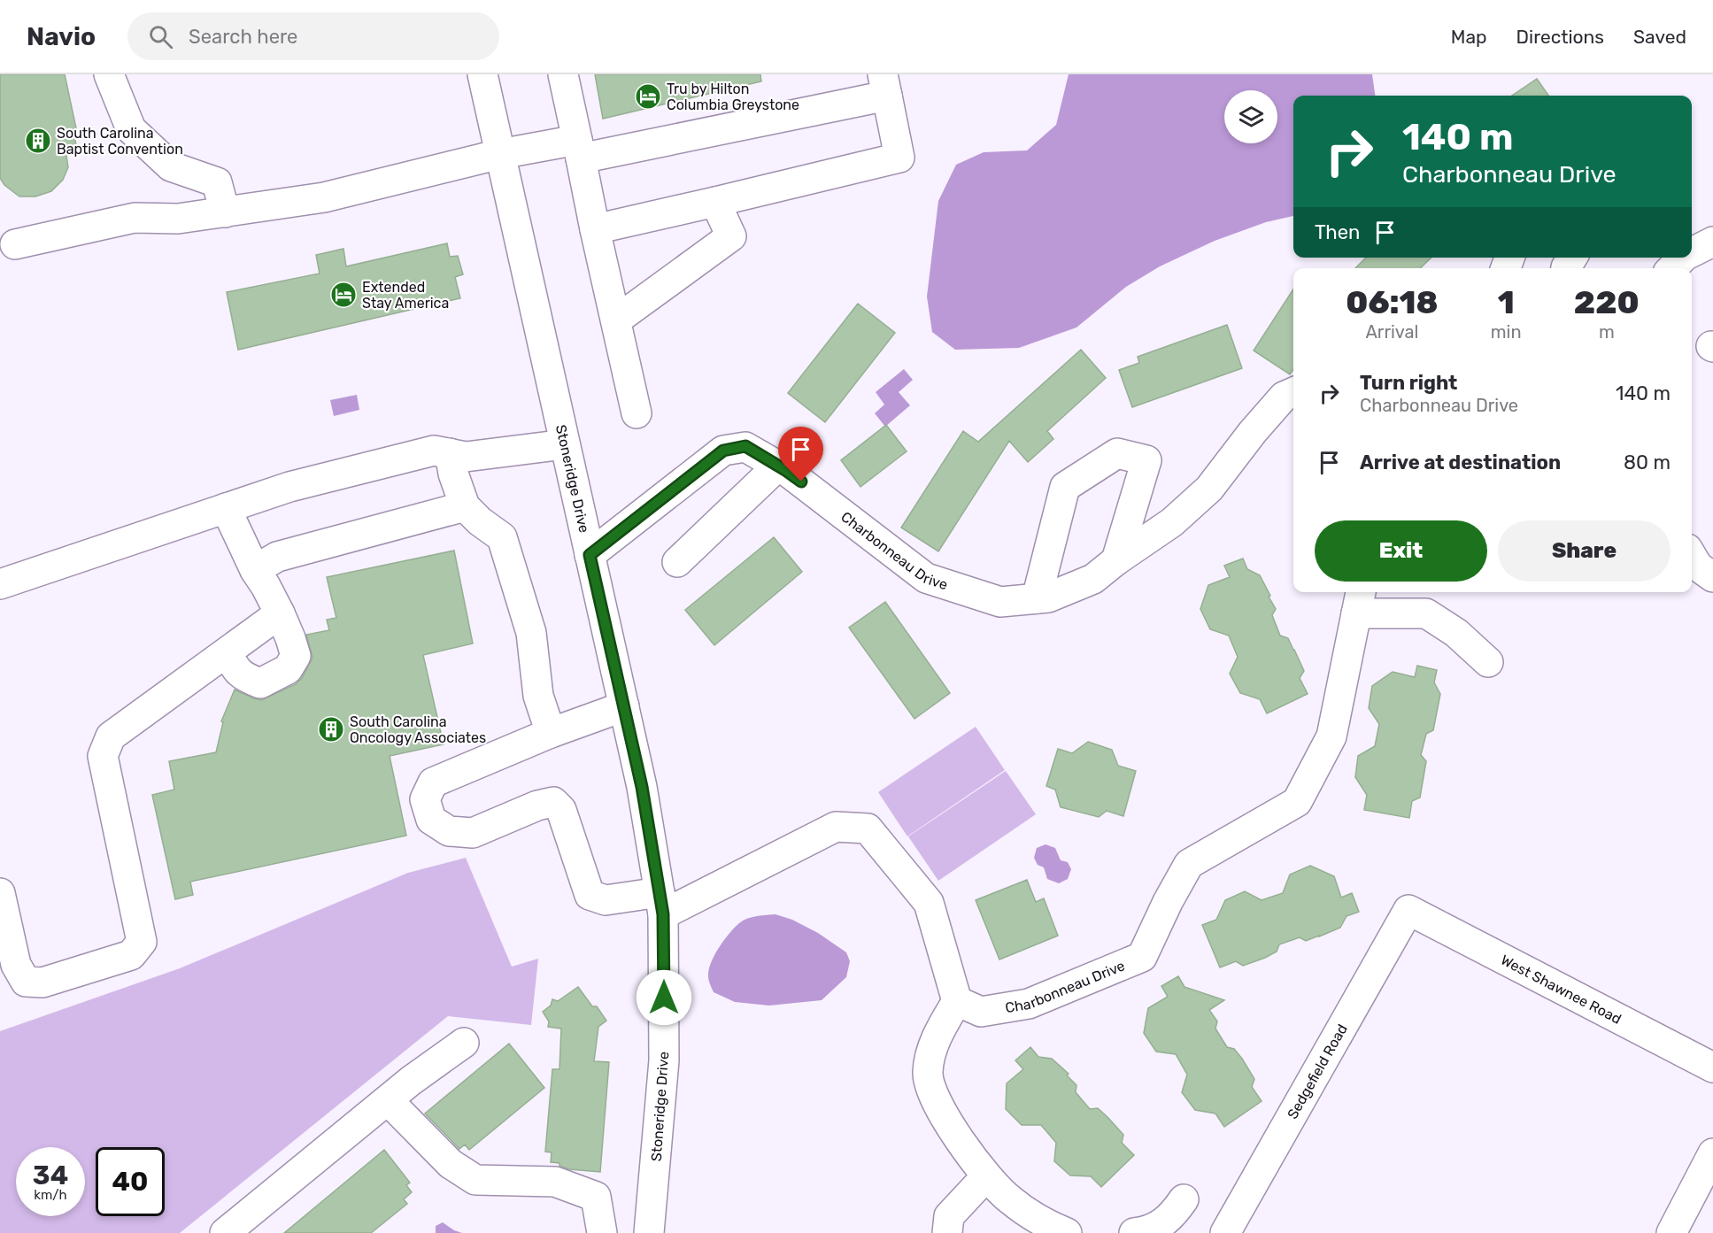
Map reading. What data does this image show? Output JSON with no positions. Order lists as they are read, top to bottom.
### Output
{
  "streets": {
    "street": [
      "Stoneridge Drive",
      "Charbonneau Drive",
      "West Shawnee Road",
      "Sedgefield Road"
    ]
  },
  "crossings": [
    ["Stoneridge Drive", "Charbonneau Drive"],
    ["West Shawnee Road", "Sedgefield Road"]
  ],
  "places": {
    "hotel": ["Tru by Hilton Columbia Greystone", "Extended Stay America"],
    "building": ["South Carolina Baptist Convention", "South Carolina Oncology Associates"]
  },
  "page": {
    "header": "Navio",
    "search": "Search here",
    "nav": ["Map", "Directions", "Saved"],
    "turn": ["140 m", "Charbonneau Drive"],
    "then": "Then",
    "eta": [
      "06:18",
      "Arrival",
      "1",
      "min",
      "220",
      "m"
    ],
    "list": [
      {
        "name": "Turn right",
        "note": "Charbonneau Drive",
        "value": "140 m"
      },
      {
        "name": "Arrive at destination",
        "value": "80 m"
      }
    ],
    "buttons": ["Exit", "Share"],
    "speed": "34 km/h",
    "limit": "40"
  }
}
